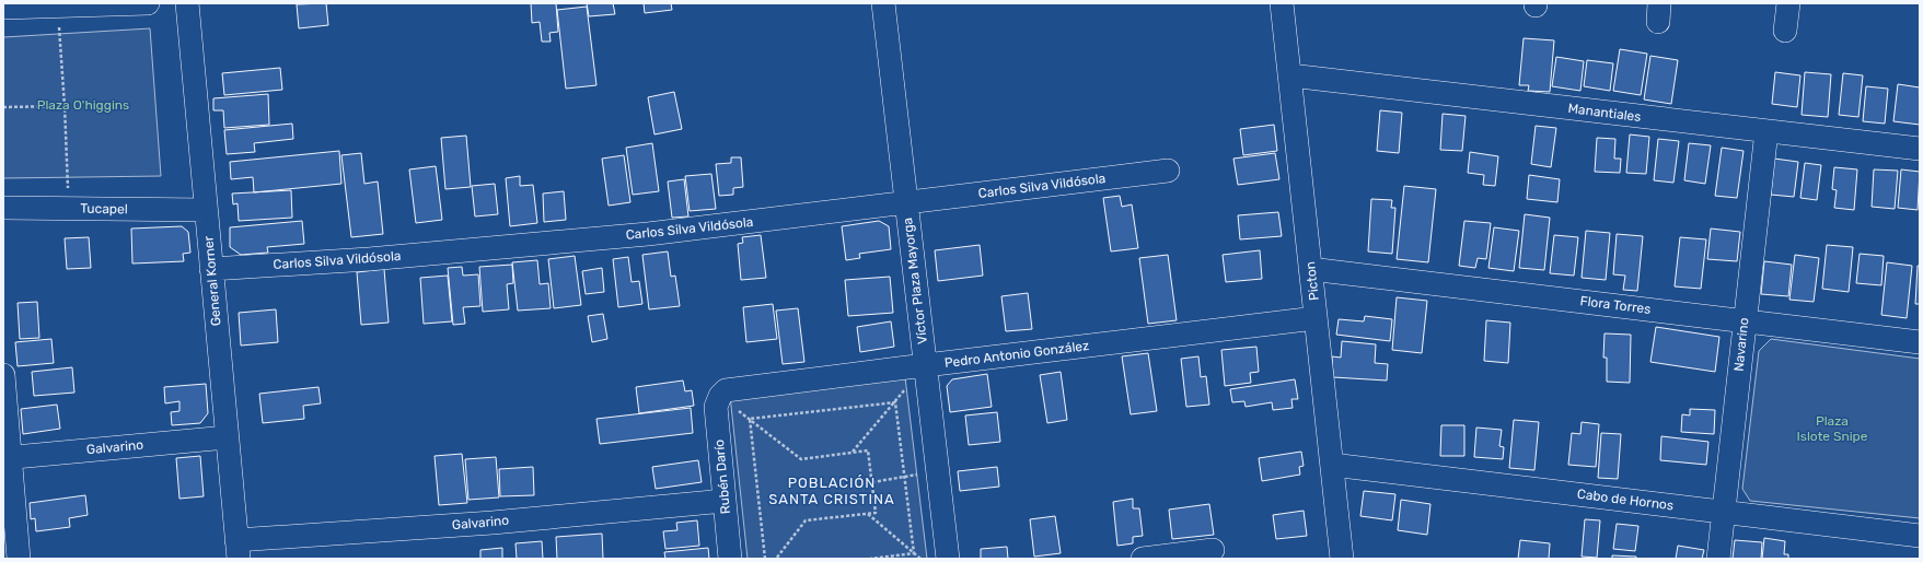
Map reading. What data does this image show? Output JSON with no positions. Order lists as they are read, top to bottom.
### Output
{
  "streets": {
    "street": [
      "Manantiales",
      "Carlos Silva Vildósola",
      "Tucapel",
      "General Korner",
      "Víctor Plaza Mayorga",
      "Picton",
      "Flora Torres",
      "Navarino",
      "Pedro Antonio González",
      "Galvarino",
      "Rubén Darío",
      "Cabo de Hornos"
    ]
  },
  "crossings": [
    ["Manantiales", "Picton"],
    ["Manantiales", "Navarino"],
    ["Carlos Silva Vildósola", "General Korner"],
    ["Carlos Silva Vildósola", "Víctor Plaza Mayorga"],
    ["Tucapel", "General Korner"],
    ["General Korner", "Galvarino"],
    ["Víctor Plaza Mayorga", "Pedro Antonio González"],
    ["Picton", "Flora Torres"],
    ["Picton", "Pedro Antonio González"],
    ["Picton", "Cabo de Hornos"],
    ["Flora Torres", "Navarino"],
    ["Navarino", "Cabo de Hornos"],
    ["Pedro Antonio González", "Rubén Darío"],
    ["Galvarino", "Rubén Darío"]
  ],
  "districts": ["POBLACIÓN SANTA CRISTINA"],
  "parks": ["Plaza O'higgins", "Plaza Islote Snipe"]
}
